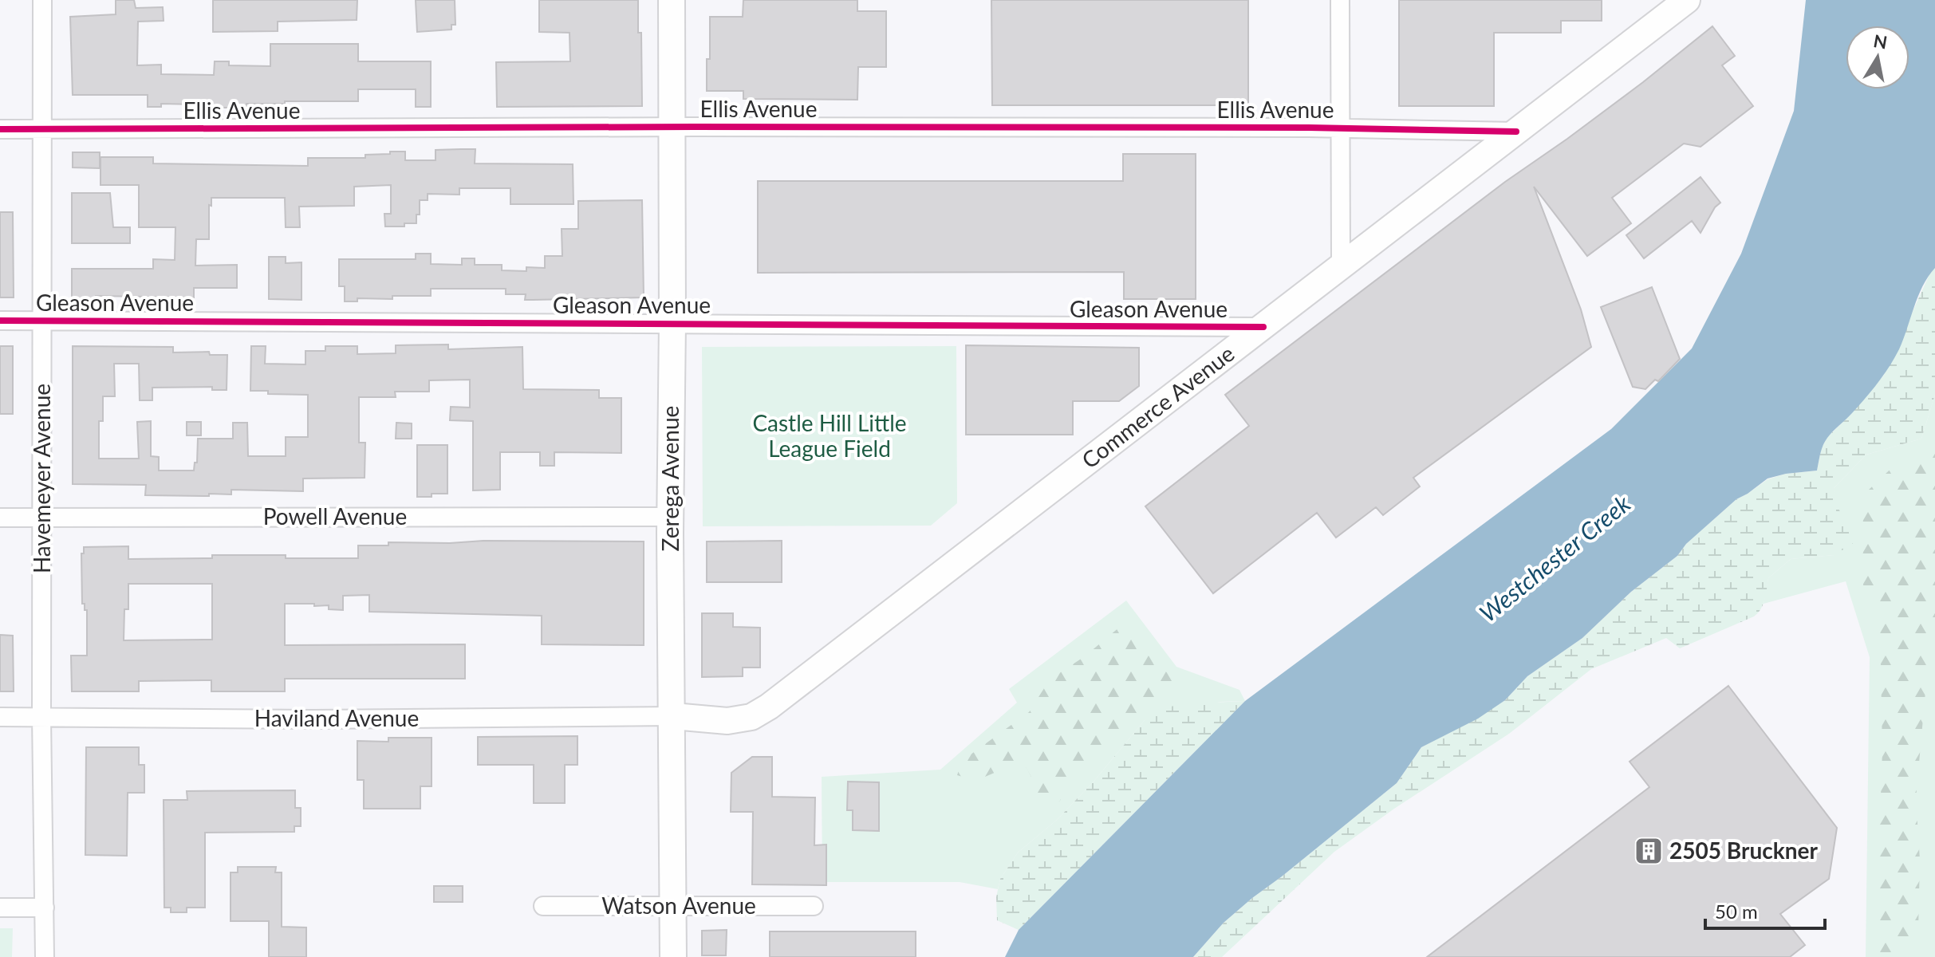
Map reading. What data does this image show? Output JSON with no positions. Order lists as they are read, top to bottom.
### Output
{
  "streets": {
    "main road": ["Commerce Avenue", "Zerega Avenue"],
    "street": [
      "Ellis Avenue",
      "Gleason Avenue",
      "Havemeyer Avenue",
      "Powell Avenue",
      "Haviland Avenue",
      "Watson Avenue"
    ]
  },
  "crossings": [
    ["Ellis Avenue", "Commerce Avenue"],
    ["Ellis Avenue", "Havemeyer Avenue"],
    ["Ellis Avenue", "Zerega Avenue"],
    ["Gleason Avenue", "Commerce Avenue"],
    ["Gleason Avenue", "Havemeyer Avenue"],
    ["Gleason Avenue", "Zerega Avenue"],
    ["Commerce Avenue", "Zerega Avenue"],
    ["Commerce Avenue", "Haviland Avenue"],
    ["Havemeyer Avenue", "Powell Avenue"],
    ["Havemeyer Avenue", "Haviland Avenue"],
    ["Zerega Avenue", "Powell Avenue"],
    ["Zerega Avenue", "Haviland Avenue"],
    ["Zerega Avenue", "Watson Avenue"]
  ],
  "water": ["Westchester Creek"],
  "parks": ["Castle Hill Little League Field"],
  "places": {
    "building": ["2505 Bruckner"]
  },
  "scale_bar": "50 m",
  "north": "top"
}
